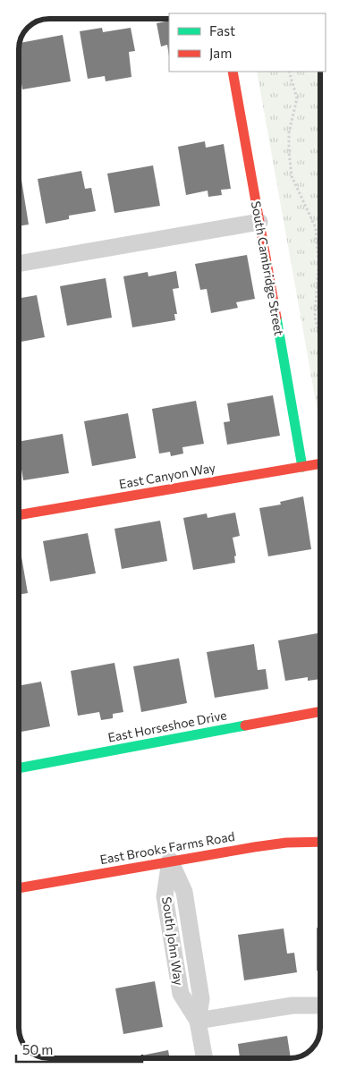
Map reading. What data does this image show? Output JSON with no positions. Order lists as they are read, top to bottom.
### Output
{
  "streets": {
    "street": [
      "South Cambridge Street",
      "East Canyon Way",
      "East Horseshoe Drive",
      "East Brooks Farms Road",
      "South John Way"
    ]
  },
  "crossings": [
    ["South Cambridge Street", "East Canyon Way"],
    ["East Brooks Farms Road", "South John Way"]
  ],
  "legend": ["Fast", "Jam"],
  "scale_bar": "50 m"
}
